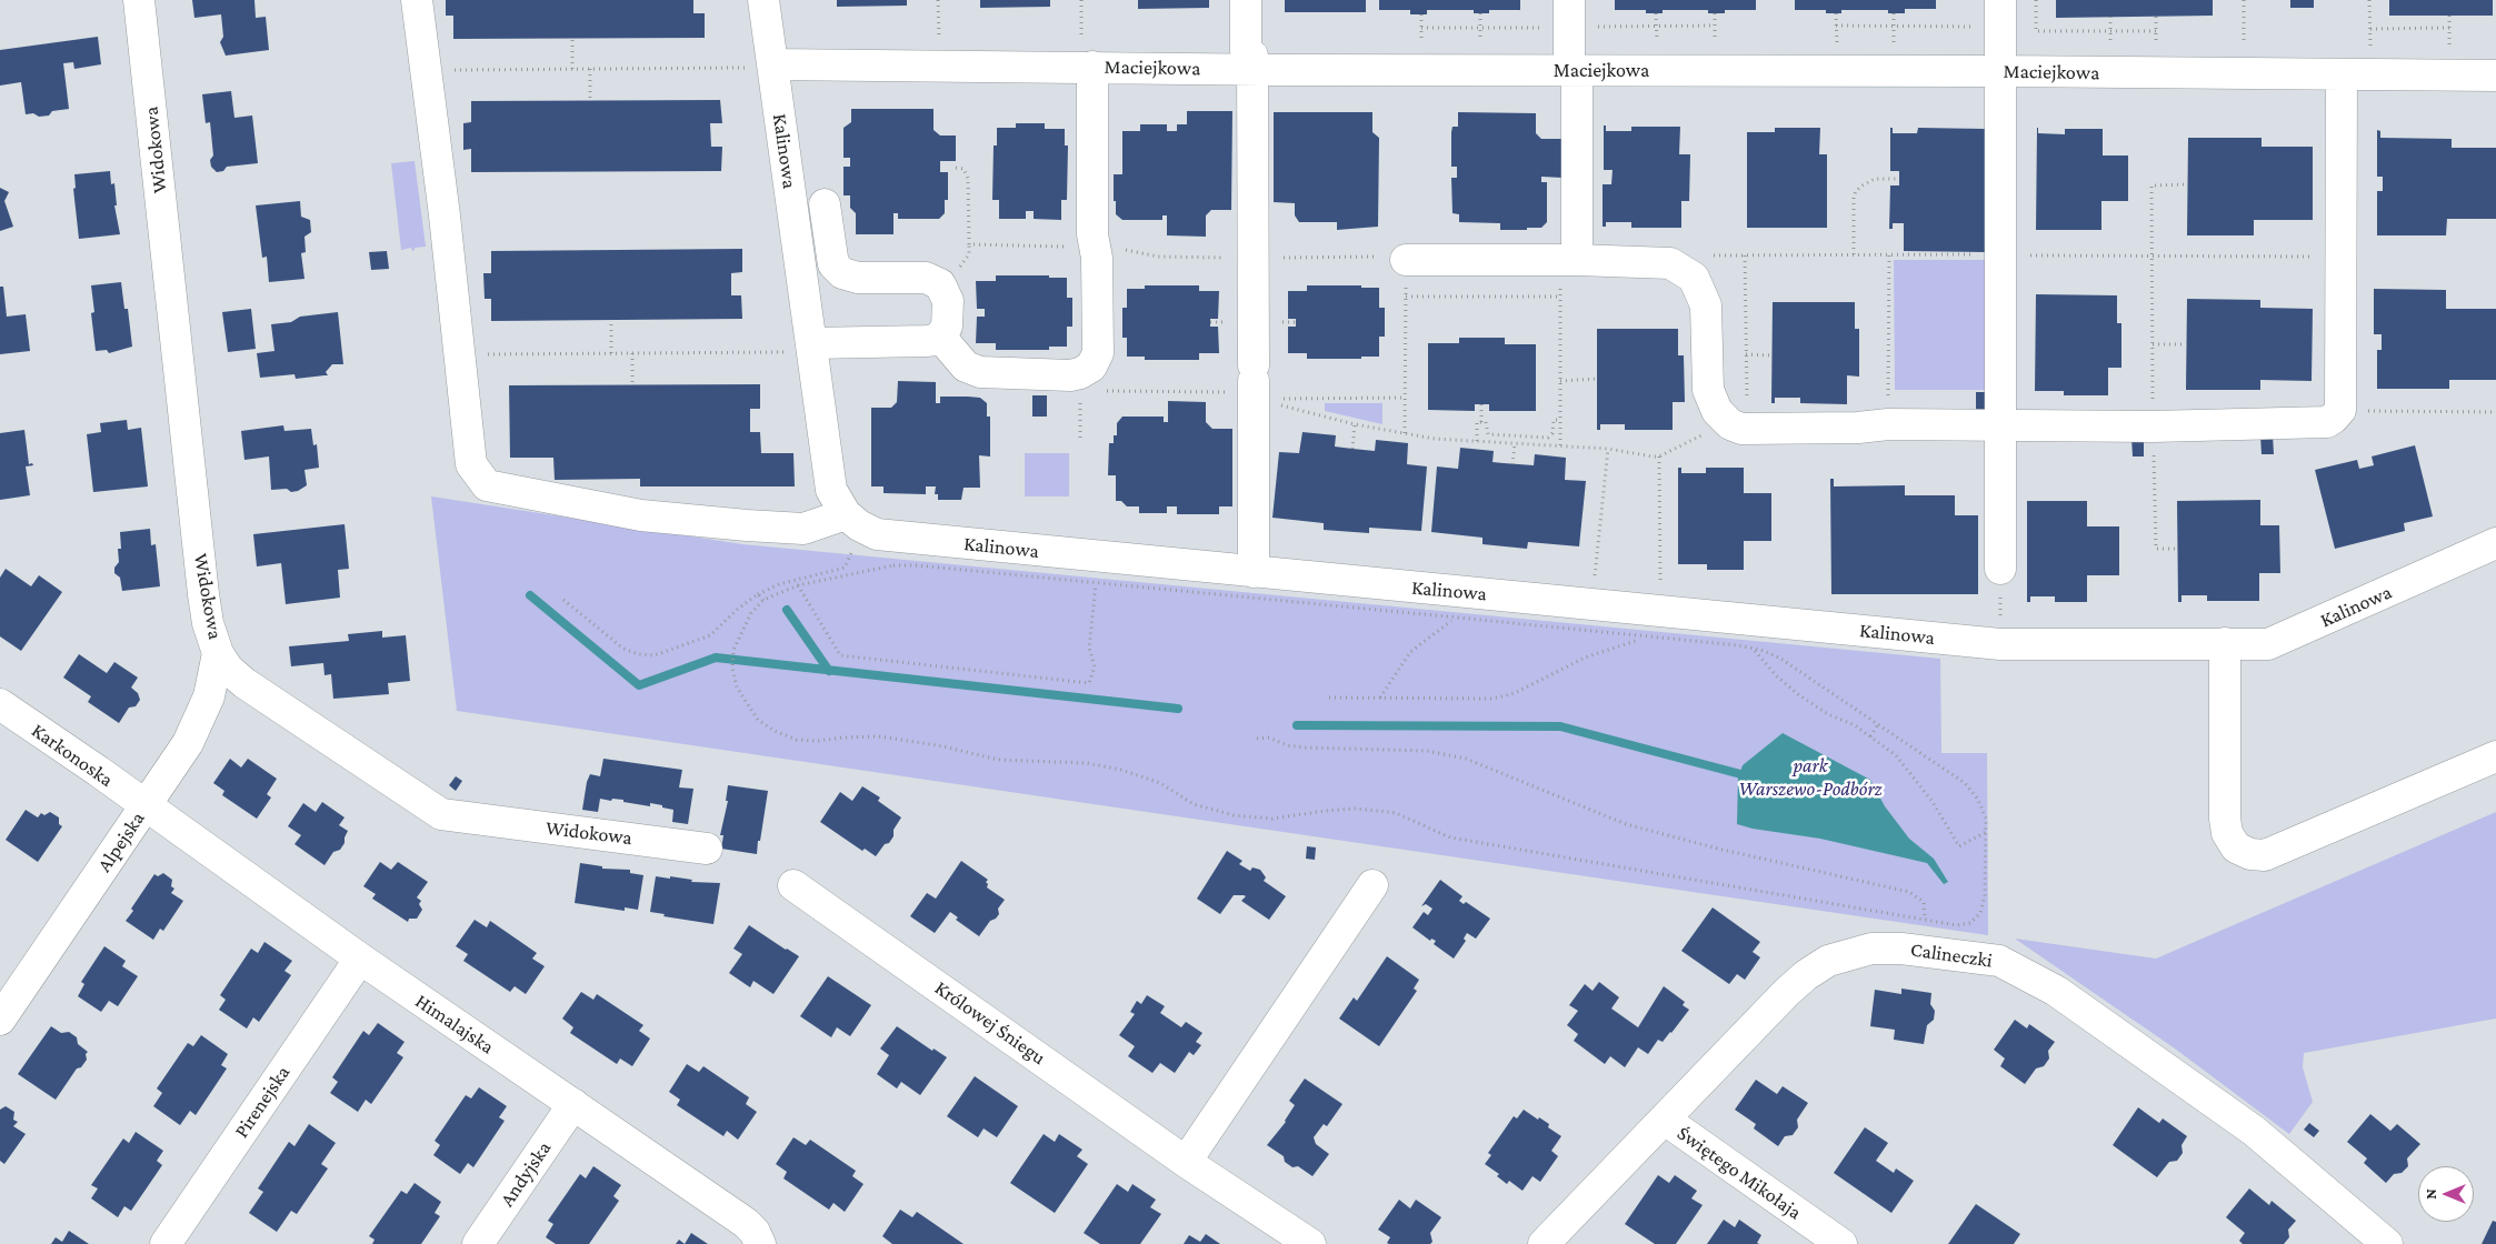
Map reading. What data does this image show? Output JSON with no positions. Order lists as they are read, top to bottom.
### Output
{
  "streets": {
    "street": [
      "Maciejkowa",
      "Widokowa",
      "Kalinowa",
      "Karkonoska",
      "Alpejska",
      "Calineczki",
      "Królowej Śniegu",
      "Himalajska",
      "Pirenejska",
      "Świętego Mikołaja",
      "Andyjska"
    ]
  },
  "crossings": [
    ["Maciejkowa", "Kalinowa"],
    ["Widokowa", "Alpejska"],
    ["Karkonoska", "Alpejska"],
    ["Karkonoska", "Himalajska"],
    ["Alpejska", "Himalajska"],
    ["Calineczki", "Świętego Mikołaja"],
    ["Himalajska", "Pirenejska"],
    ["Himalajska", "Andyjska"]
  ],
  "parks": ["park Warszewo-Podbórz"],
  "north": "left"
}
